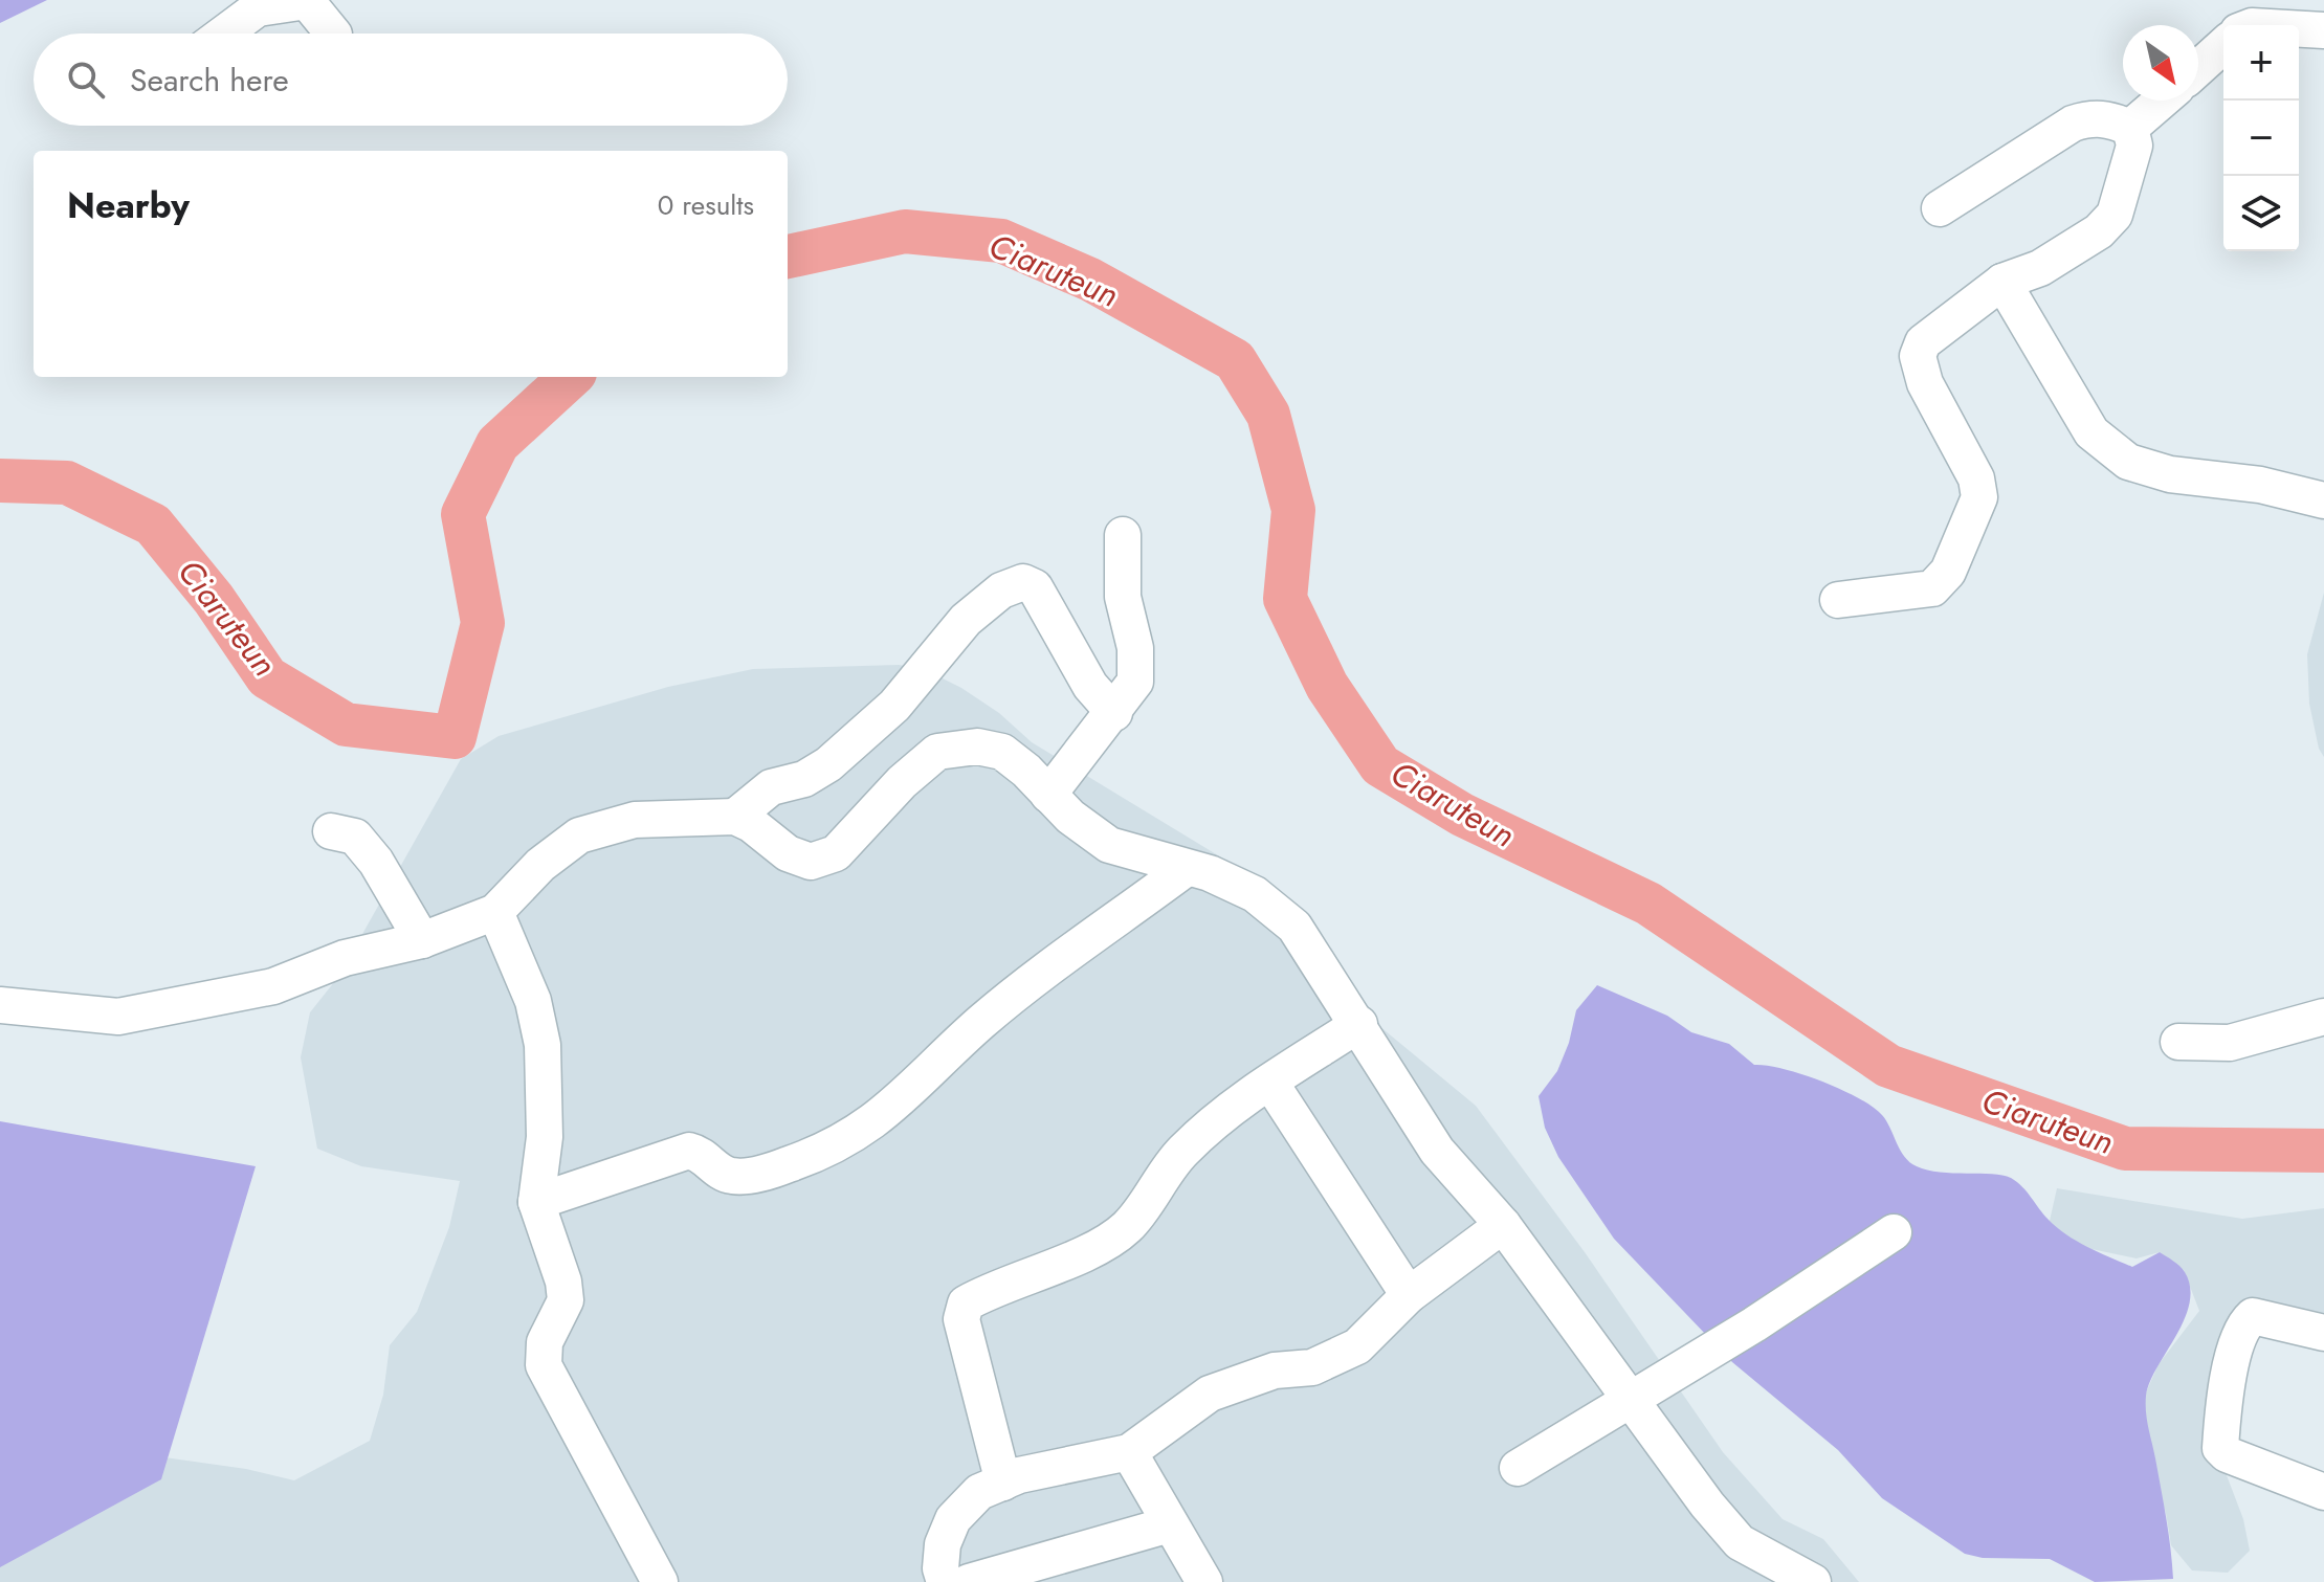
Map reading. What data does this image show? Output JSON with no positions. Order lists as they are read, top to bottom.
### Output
{
  "water": ["Ciaruteun"],
  "north": "bottom right",
  "page": {
    "map_buttons": ["+", "−"],
    "search": "Search here",
    "heading": ["Nearby", "0 results"]
  }
}
